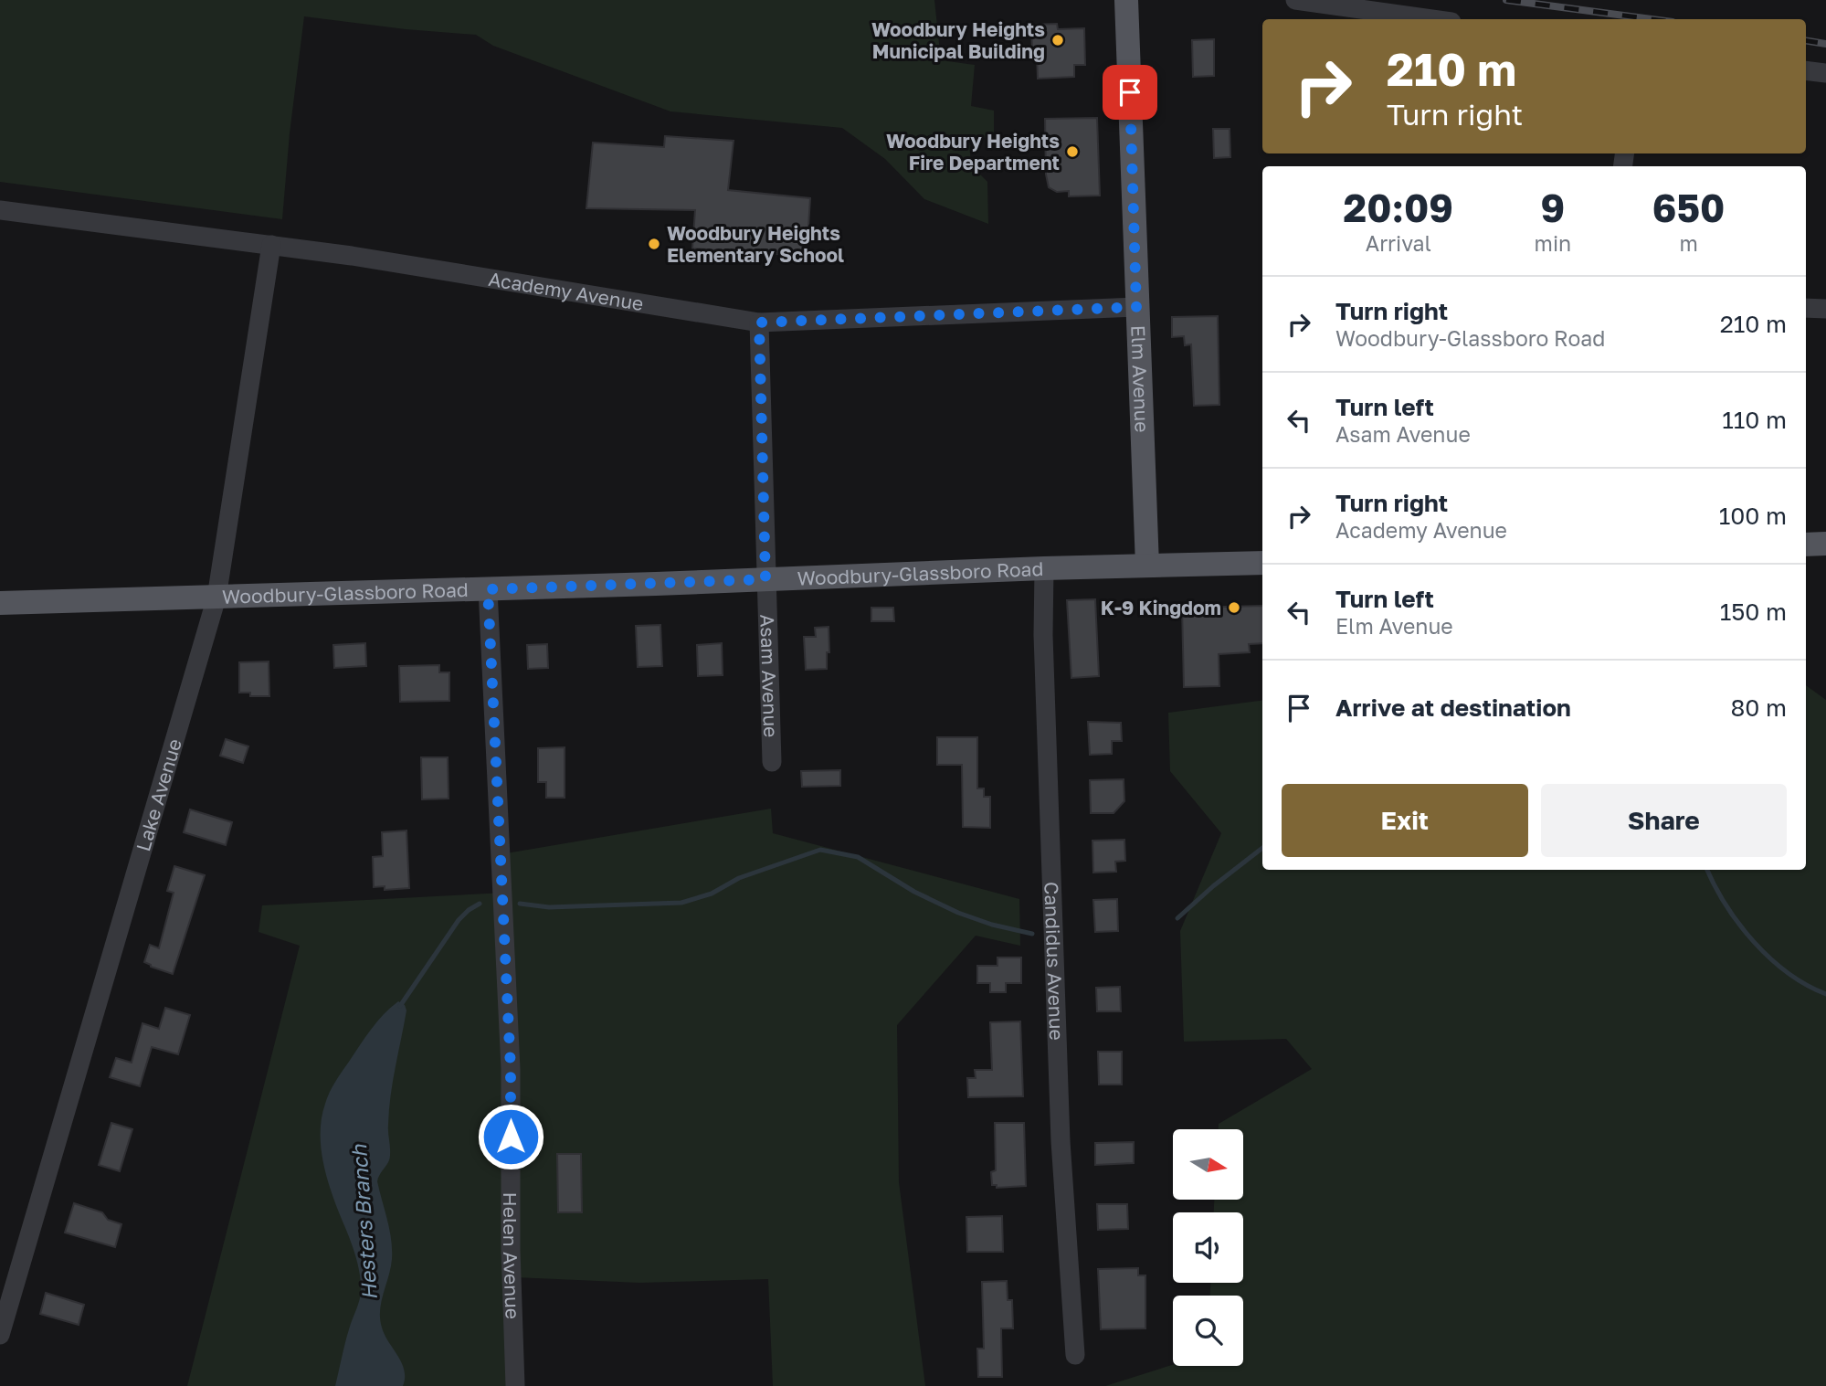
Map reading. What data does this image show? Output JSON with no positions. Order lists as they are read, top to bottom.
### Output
{
  "streets": {
    "main road": ["Elm Avenue", "Woodbury-Glassboro Road"],
    "street": [
      "Academy Avenue",
      "Asam Avenue",
      "Lake Avenue",
      "Candidus Avenue",
      "Helen Avenue"
    ]
  },
  "crossings": [
    ["Academy Avenue", "Elm Avenue"],
    ["Academy Avenue", "Asam Avenue"],
    ["Academy Avenue", "Lake Avenue"],
    ["Elm Avenue", "Woodbury-Glassboro Road"],
    ["Woodbury-Glassboro Road", "Asam Avenue"],
    ["Woodbury-Glassboro Road", "Lake Avenue"],
    ["Woodbury-Glassboro Road", "Candidus Avenue"],
    ["Woodbury-Glassboro Road", "Helen Avenue"]
  ],
  "water": ["Hesters Branch"],
  "places": [
    "Woodbury Heights Municipal Building",
    "Woodbury Heights Fire Department",
    "Woodbury Heights Elementary School",
    "K-9 Kingdom"
  ],
  "north": "right",
  "page": {
    "turn": ["210 m", "Turn right"],
    "eta": [
      "20:09",
      "Arrival",
      "9",
      "min",
      "650",
      "m"
    ],
    "list": [
      {
        "name": "Turn right",
        "note": "Woodbury-Glassboro Road",
        "value": "210 m"
      },
      {
        "name": "Turn left",
        "note": "Asam Avenue",
        "value": "110 m"
      },
      {
        "name": "Turn right",
        "note": "Academy Avenue",
        "value": "100 m"
      },
      {
        "name": "Turn left",
        "note": "Elm Avenue",
        "value": "150 m"
      },
      {
        "name": "Arrive at destination",
        "value": "80 m"
      }
    ],
    "buttons": ["Exit", "Share"]
  }
}
